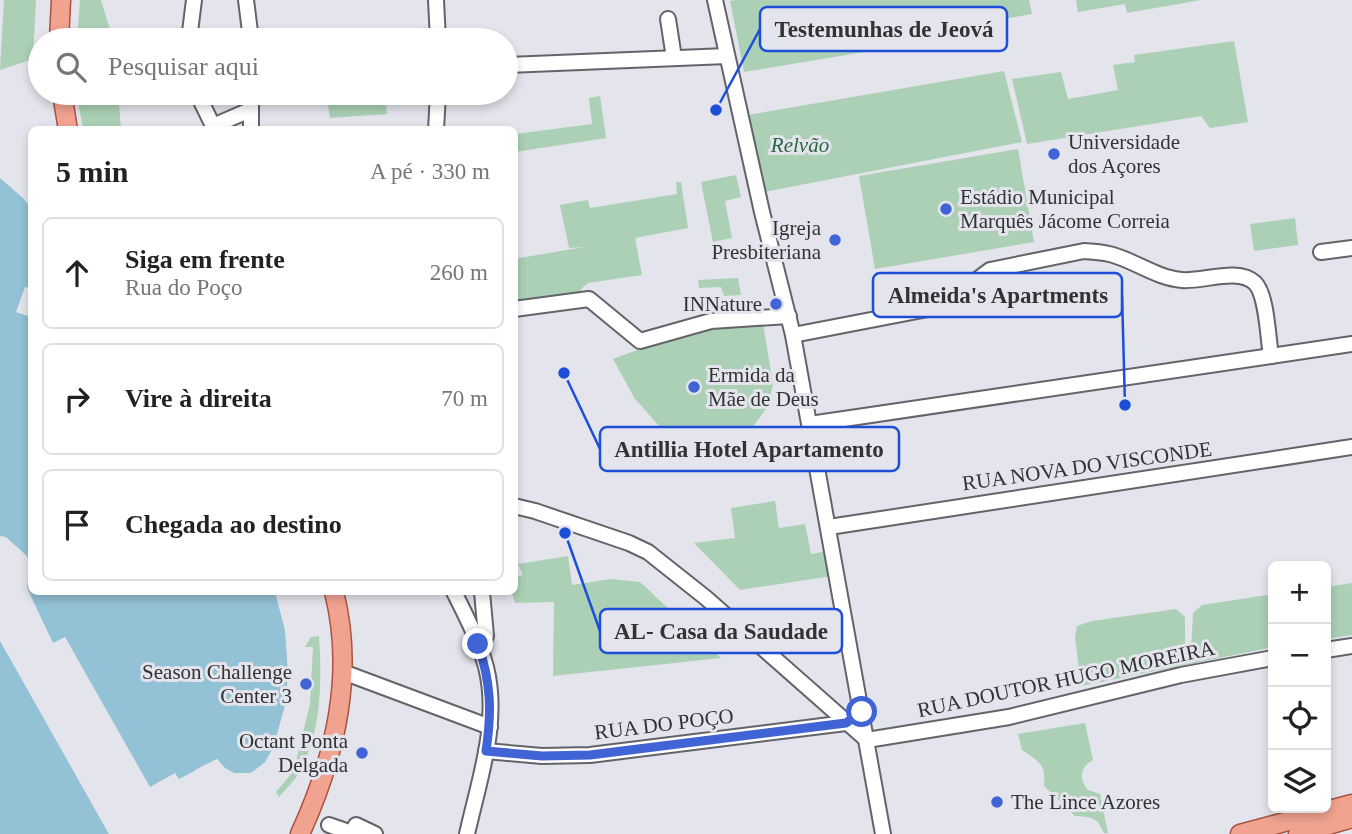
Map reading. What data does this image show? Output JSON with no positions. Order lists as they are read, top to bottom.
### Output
{
  "streets": {
    "street": ["RUA NOVA DO VISCONDE", "RUA DOUTOR HUGO MOREIRA", "RUA DO POÇO"]
  },
  "parks": ["Relvão"],
  "places": [
    "Testemunhas de Jeová",
    "Universidade dos Açores",
    "Estádio Municipal Marquês Jácome Correia",
    "Igreja Presbiteriana",
    "INNature",
    "Antillia Hotel Apartamento",
    "Ermida da Mãe de Deus",
    "Almeida's Apartments",
    "AL- Casa da Saudade",
    "Season Challenge Center 3",
    "Octant Ponta Delgada",
    "The Lince Azores"
  ],
  "page": {
    "search": "Pesquisar aqui",
    "heading": ["5 min", "A pé · 330 m"],
    "list": [
      ["Siga em frente", "Rua do Poço", "260 m"],
      ["Vire à direita", "70 m"],
      "Chegada ao destino"
    ],
    "map_buttons": ["+", "−"]
  }
}
